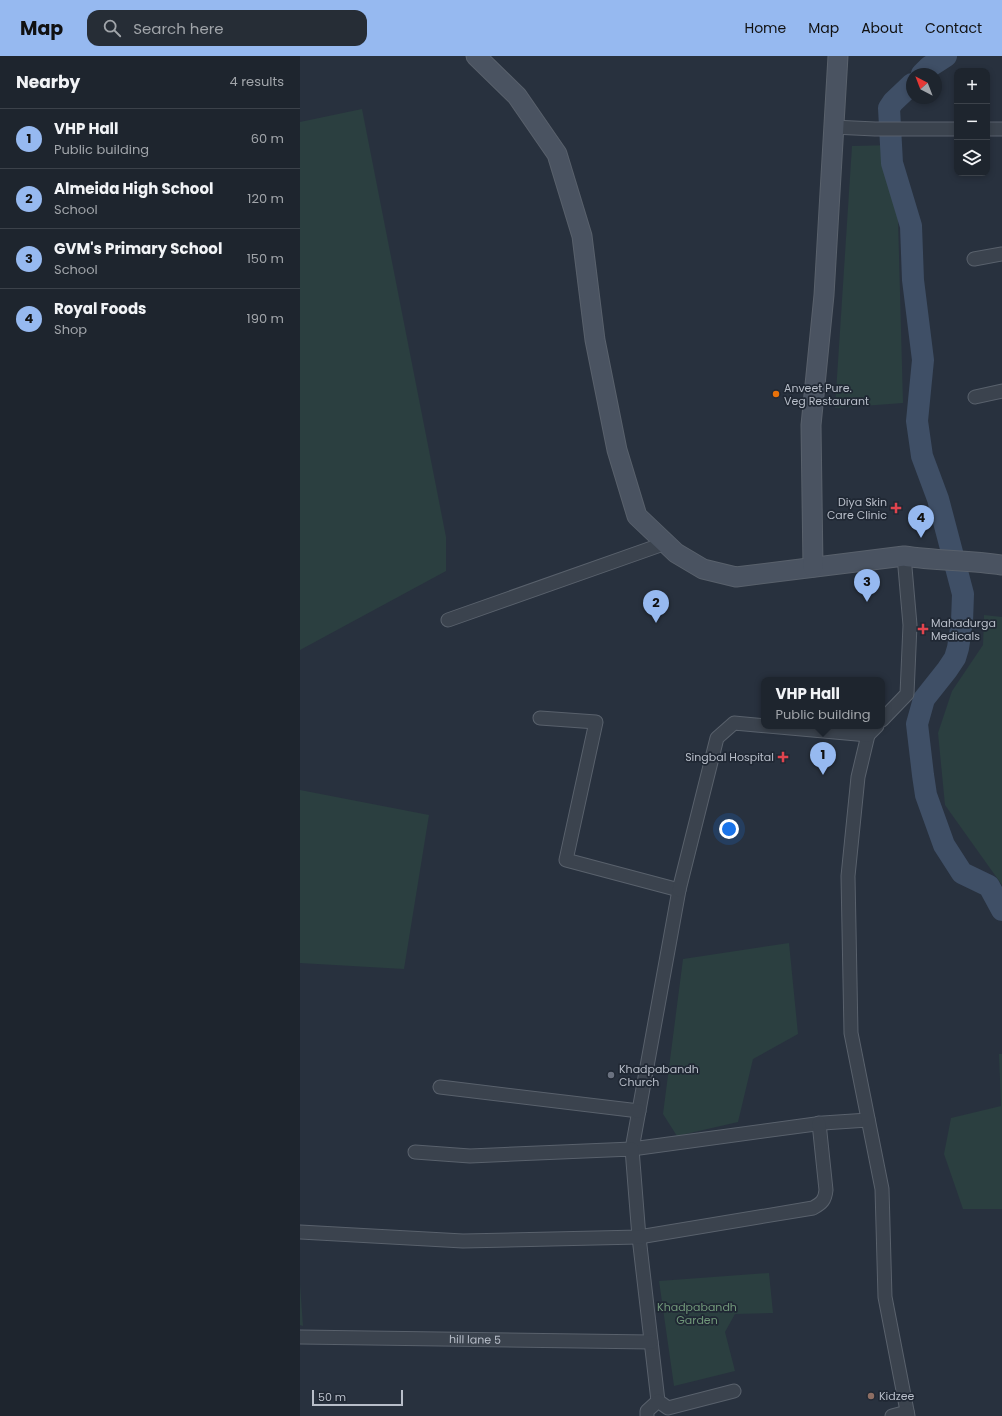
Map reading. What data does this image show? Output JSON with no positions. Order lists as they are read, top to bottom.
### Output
{
  "streets": {
    "street": ["hill lane 5"]
  },
  "parks": ["Khadpabandh Garden"],
  "places": {
    "other": ["Anveet Pure. Veg Restaurant", "Khadpabandh Church", "Kidzee"],
    "health": ["Diya Skin Care Clinic", "Mahadurga Medicals", "Singbal Hospital"]
  },
  "scale_bar": "50 m",
  "north": "top left",
  "page": {
    "header": "Map",
    "search": "Search here",
    "nav": [
      "Home",
      "Map",
      "About",
      "Contact"
    ],
    "heading": ["Nearby", "4 results"],
    "map_buttons": ["+", "−"],
    "list": [
      {
        "mark": "1",
        "name": "VHP Hall",
        "note": "Public building",
        "value": "60 m"
      },
      {
        "mark": "2",
        "name": "Almeida High School",
        "note": "School",
        "value": "120 m"
      },
      {
        "mark": "3",
        "name": "GVM's Primary School",
        "note": "School",
        "value": "150 m"
      },
      {
        "mark": "4",
        "name": "Royal Foods",
        "note": "Shop",
        "value": "190 m"
      }
    ],
    "pins": [
      "4",
      "3",
      "2",
      "1"
    ],
    "popup": ["VHP Hall", "Public building"],
    "scale": "50 m"
  }
}
